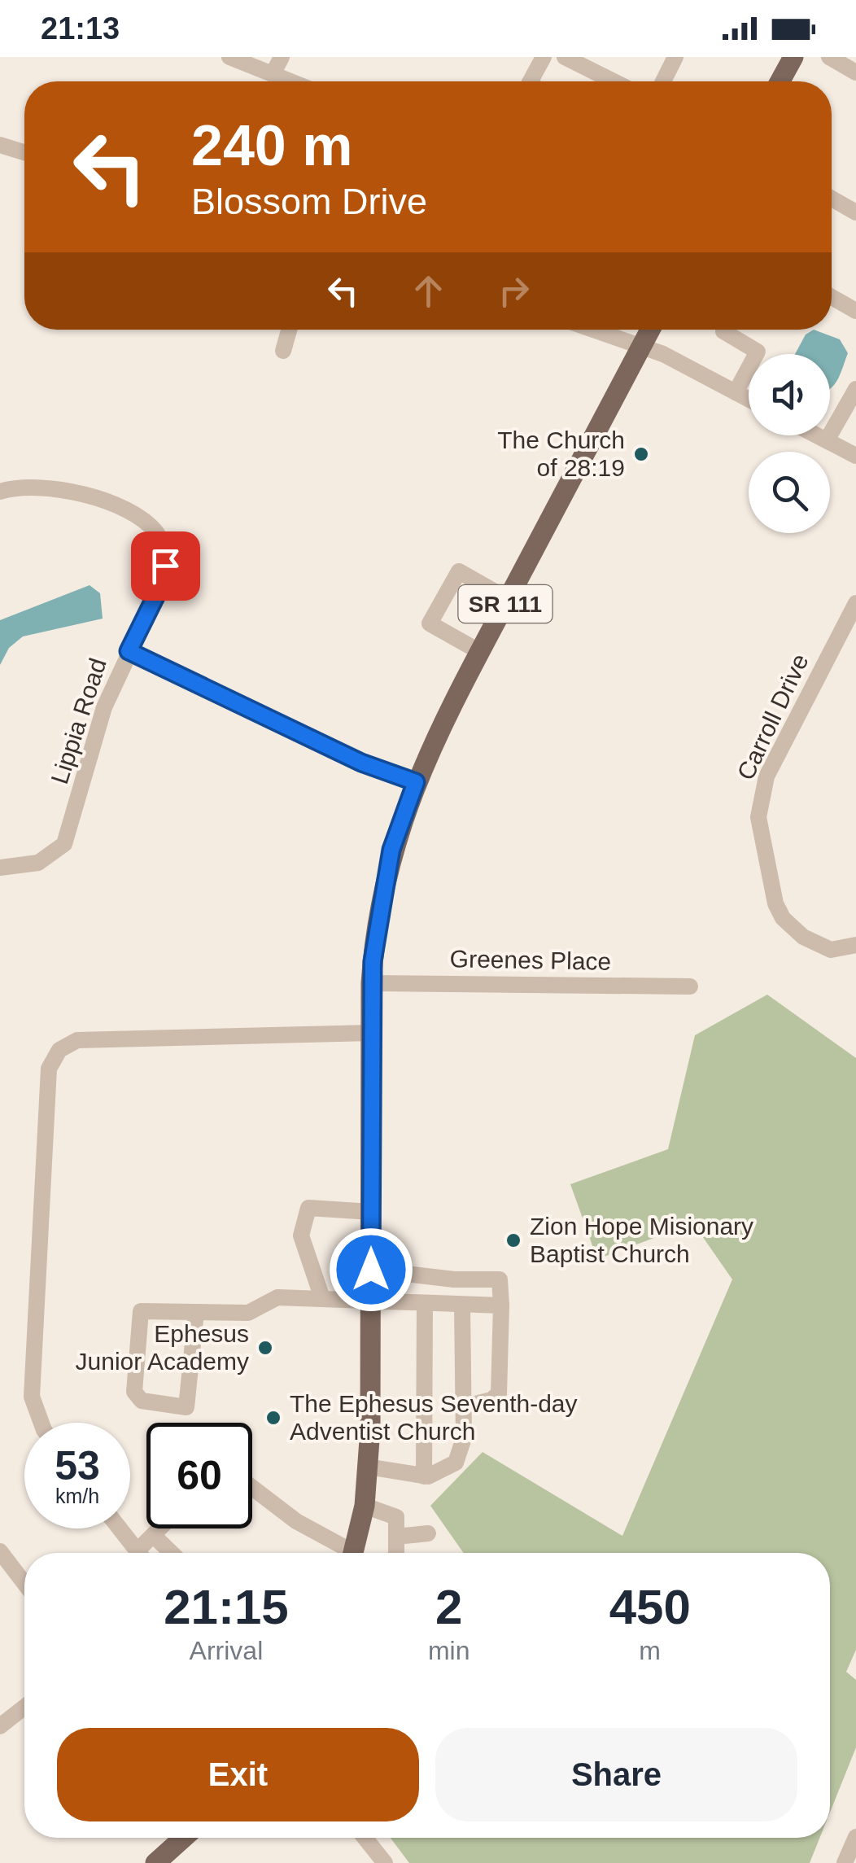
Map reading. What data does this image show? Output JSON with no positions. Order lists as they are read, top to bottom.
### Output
{
  "streets": {
    "main road": ["SR 111"],
    "street": ["Carroll Drive", "Lippia Road", "Greenes Place"]
  },
  "crossings": [
    ["SR 111", "Greenes Place"]
  ],
  "places": [
    "The Church of 28:19",
    "Zion Hope Misionary Baptist Church",
    "Ephesus Junior Academy",
    "The Ephesus Seventh-day Adventist Church"
  ],
  "page": {
    "status": "21:13",
    "turn": ["240 m", "Blossom Drive"],
    "speed": "53 km/h",
    "limit": "60",
    "eta": [
      "21:15",
      "Arrival",
      "2",
      "min",
      "450",
      "m"
    ],
    "buttons": ["Exit", "Share"]
  }
}
